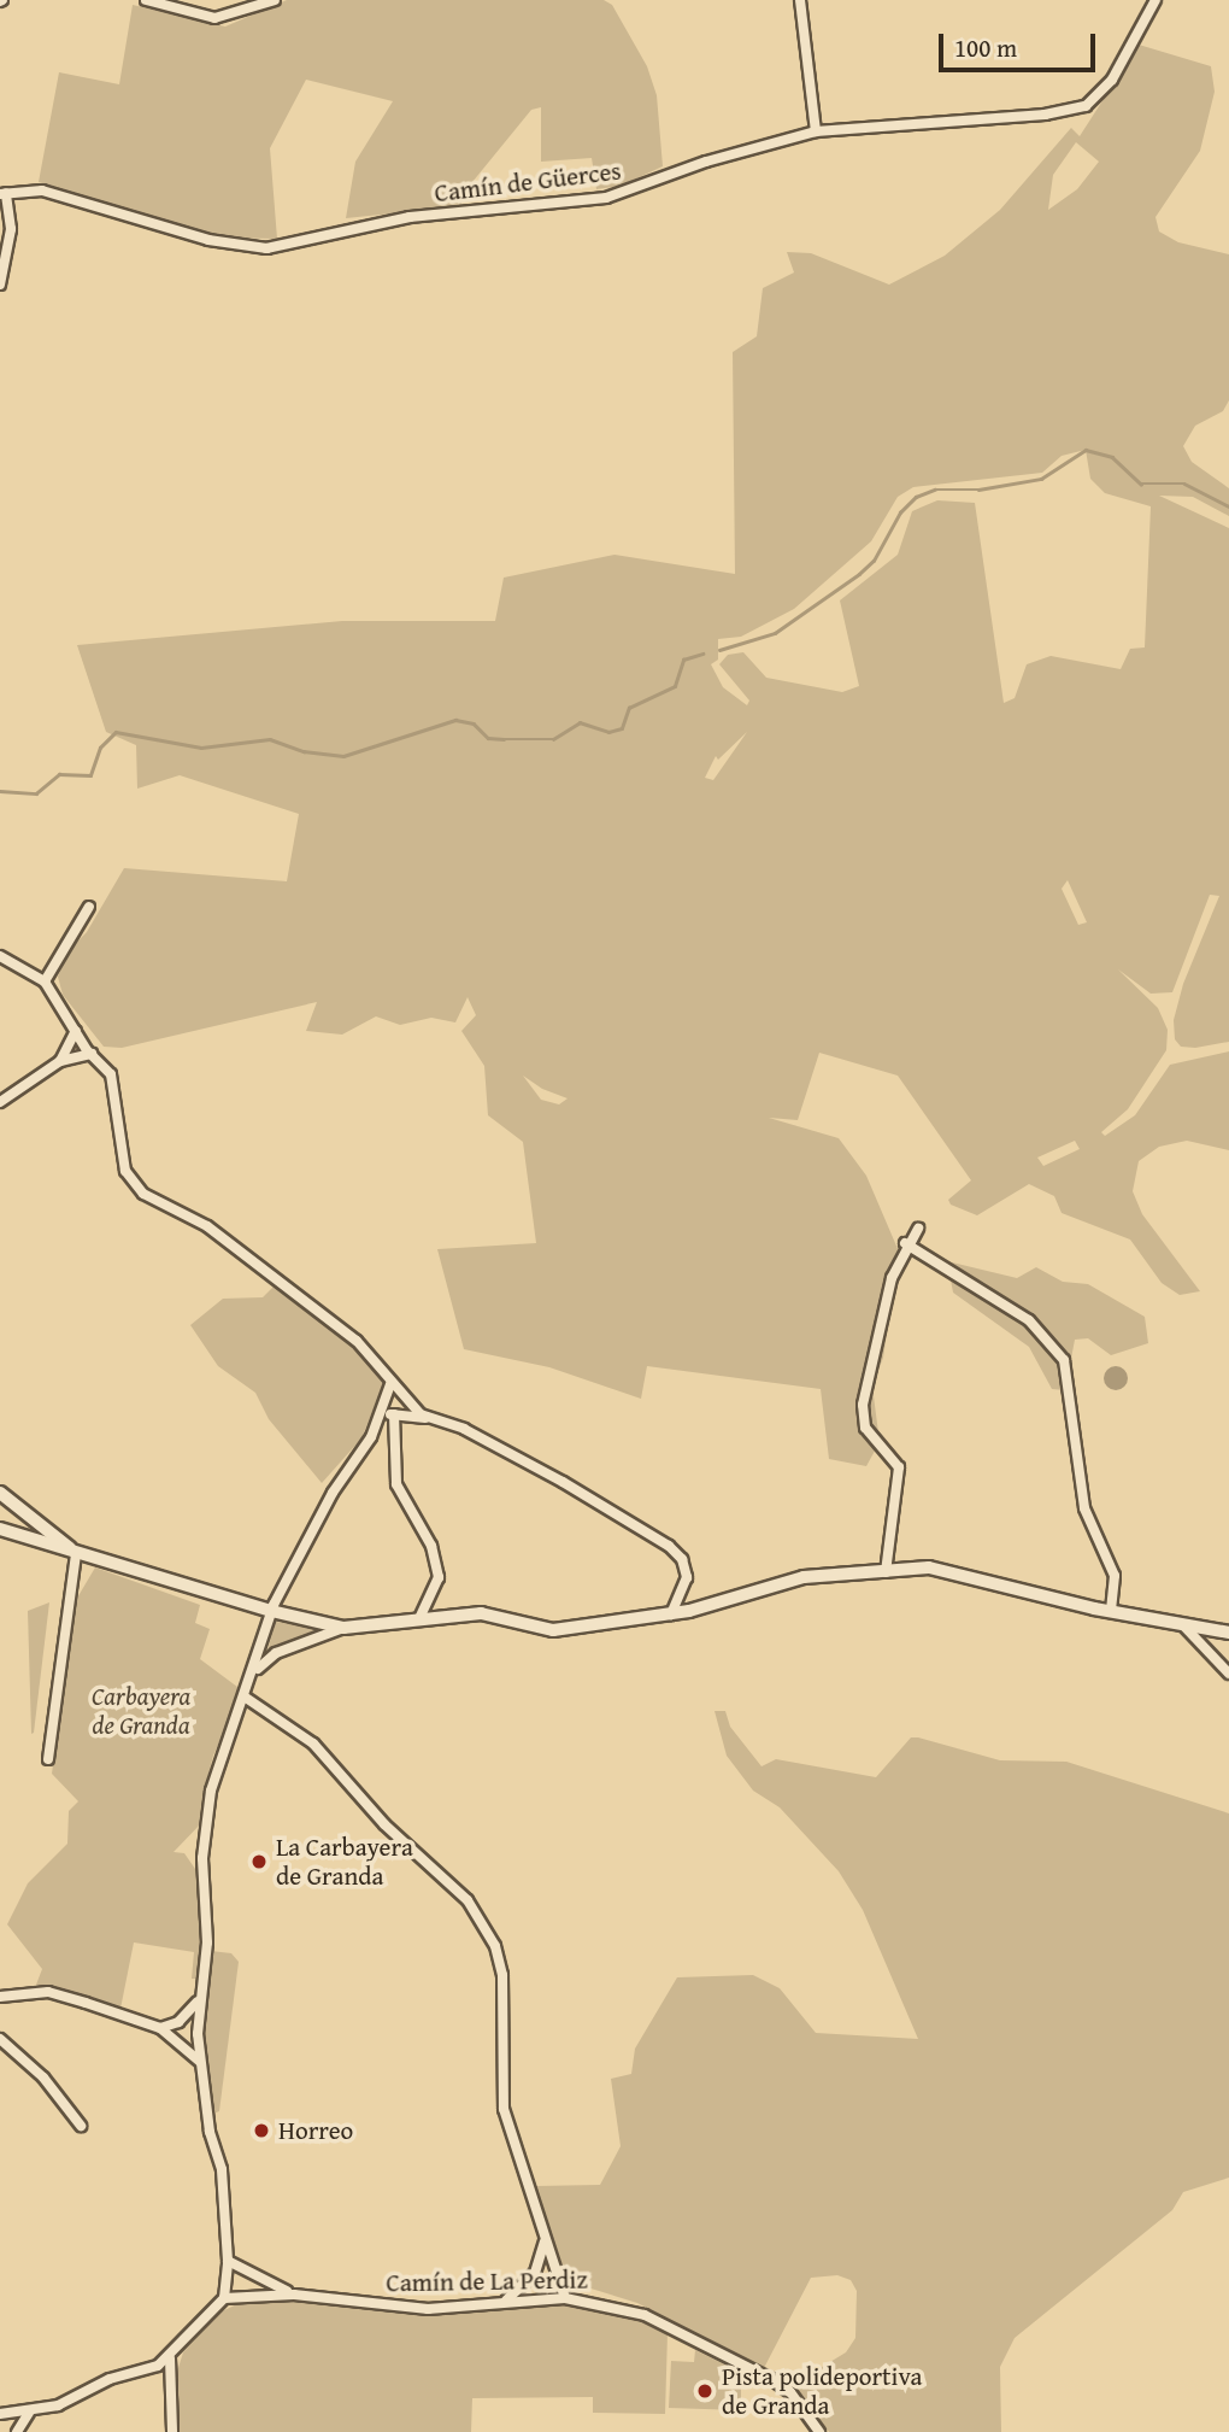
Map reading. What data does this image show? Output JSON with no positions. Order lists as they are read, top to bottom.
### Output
{
  "streets": {
    "street": ["Camín de Güerces", "Camín de La Perdiz"]
  },
  "parks": ["Carbayera de Granda"],
  "places": ["La Carbayera de Granda", "Horreo", "Pista polideportiva de Granda"],
  "scale_bar": "100 m"
}
